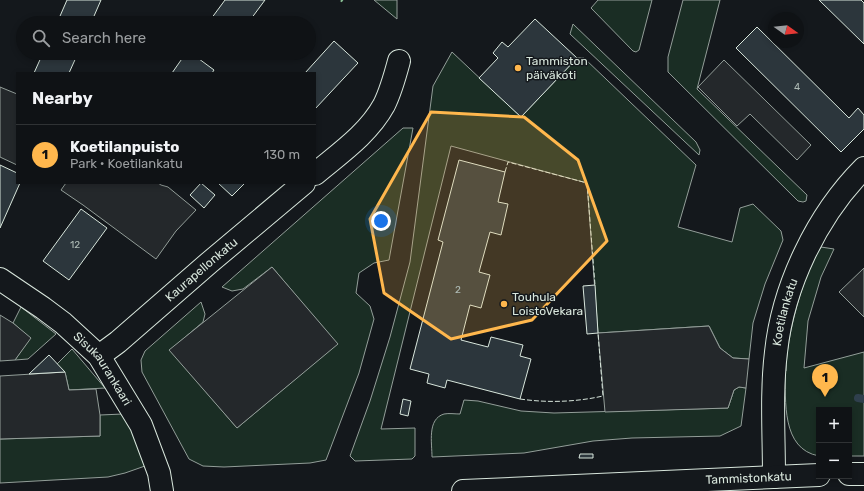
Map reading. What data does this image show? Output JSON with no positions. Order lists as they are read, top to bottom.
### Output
{
  "streets": {
    "street": [
      "Kaurapellonkatu",
      "Koetilankatu",
      "Sisukaurankaari",
      "Tammistonkatu"
    ]
  },
  "crossings": [
    ["Kaurapellonkatu", "Sisukaurankaari"],
    ["Koetilankatu", "Tammistonkatu"]
  ],
  "places": ["Tammiston päiväkoti", "Touhula LoistoVekara"],
  "house_numbers": ["4", "12", "2"],
  "north": "right",
  "page": {
    "search": "Search here",
    "heading": "Nearby",
    "list": [
      {
        "mark": "1",
        "name": "Koetilanpuisto",
        "note": "Park · Koetilankatu",
        "value": "130 m"
      }
    ],
    "pins": "1",
    "map_buttons": ["+", "−"]
  }
}
